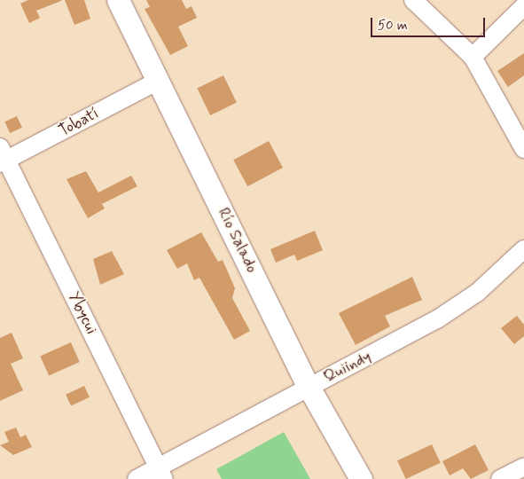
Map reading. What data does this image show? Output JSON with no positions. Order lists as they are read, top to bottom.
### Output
{
  "streets": {
    "street": [
      "Tobatí",
      "Río Salado",
      "Ybycui",
      "Quiindy"
    ]
  },
  "crossings": [
    ["Tobatí", "Río Salado"],
    ["Tobatí", "Ybycui"],
    ["Río Salado", "Quiindy"],
    ["Ybycui", "Quiindy"]
  ],
  "scale_bar": "50 m"
}
